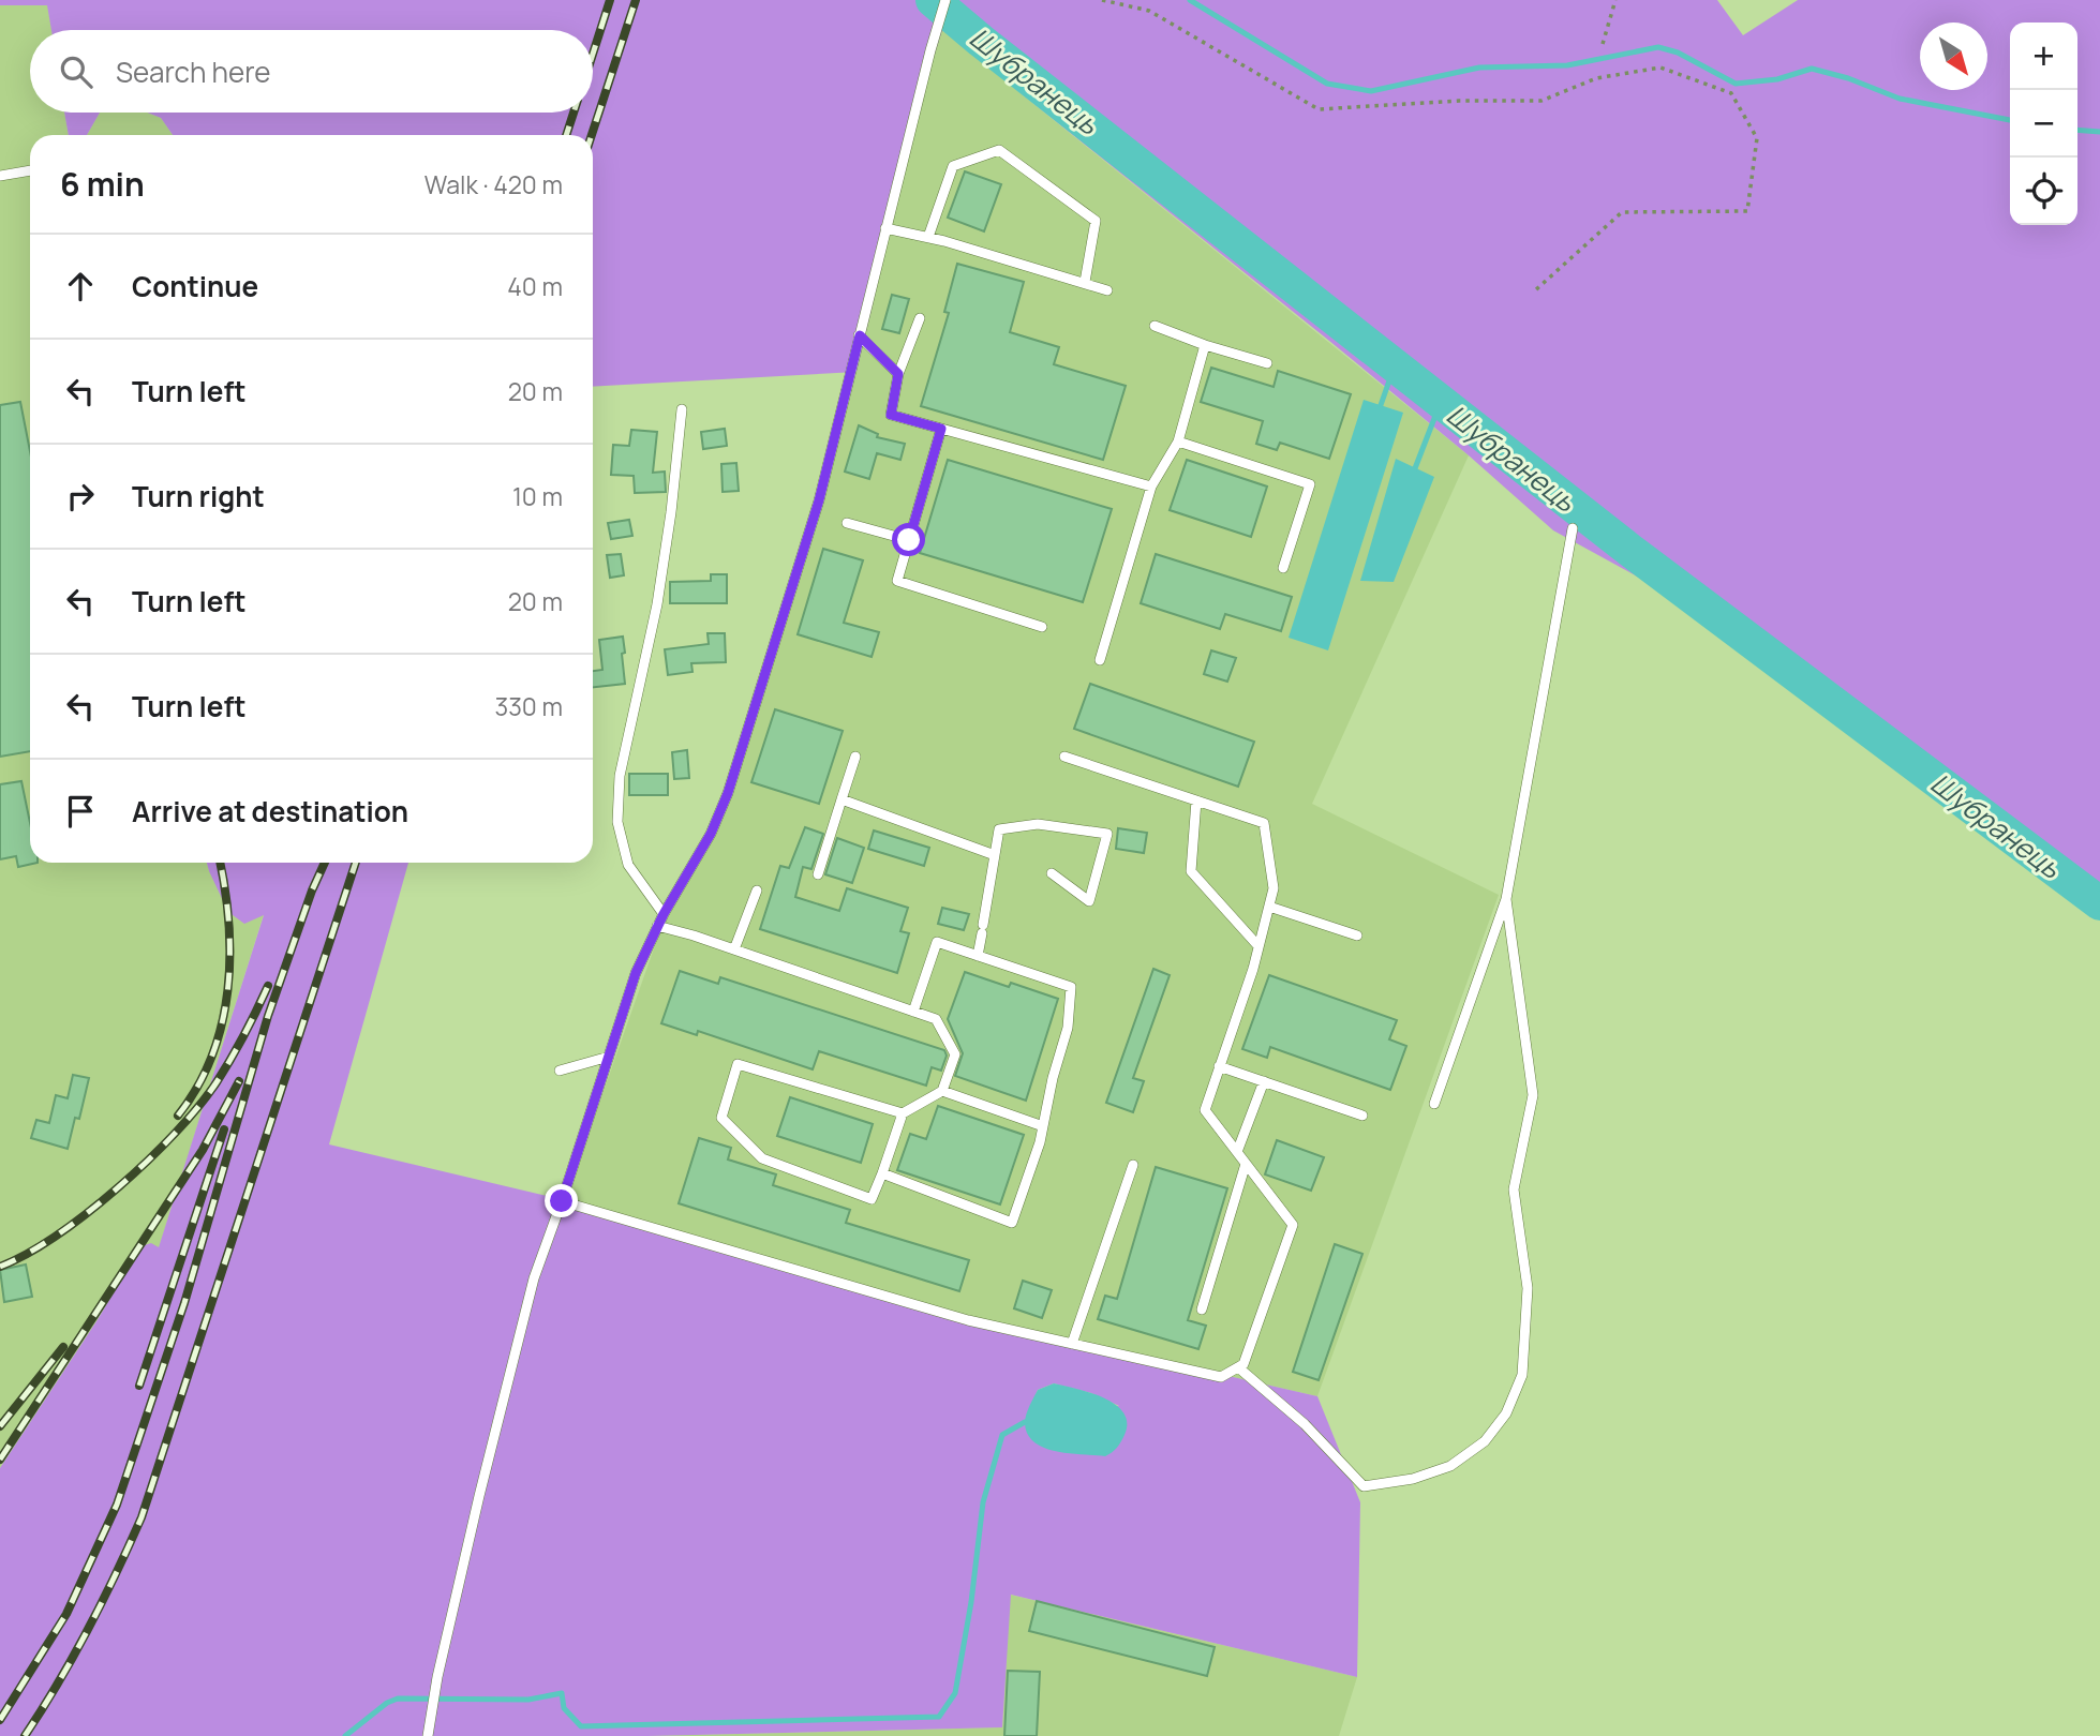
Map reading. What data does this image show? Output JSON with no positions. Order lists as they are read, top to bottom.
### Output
{
  "water": ["Шубранець"],
  "north": "bottom right",
  "page": {
    "map_buttons": ["+", "−"],
    "search": "Search here",
    "heading": ["6 min", "Walk · 420 m"],
    "list": [
      ["Continue", "40 m"],
      ["Turn left", "20 m"],
      ["Turn right", "10 m"],
      ["Turn left", "20 m"],
      ["Turn left", "330 m"],
      "Arrive at destination"
    ]
  }
}
